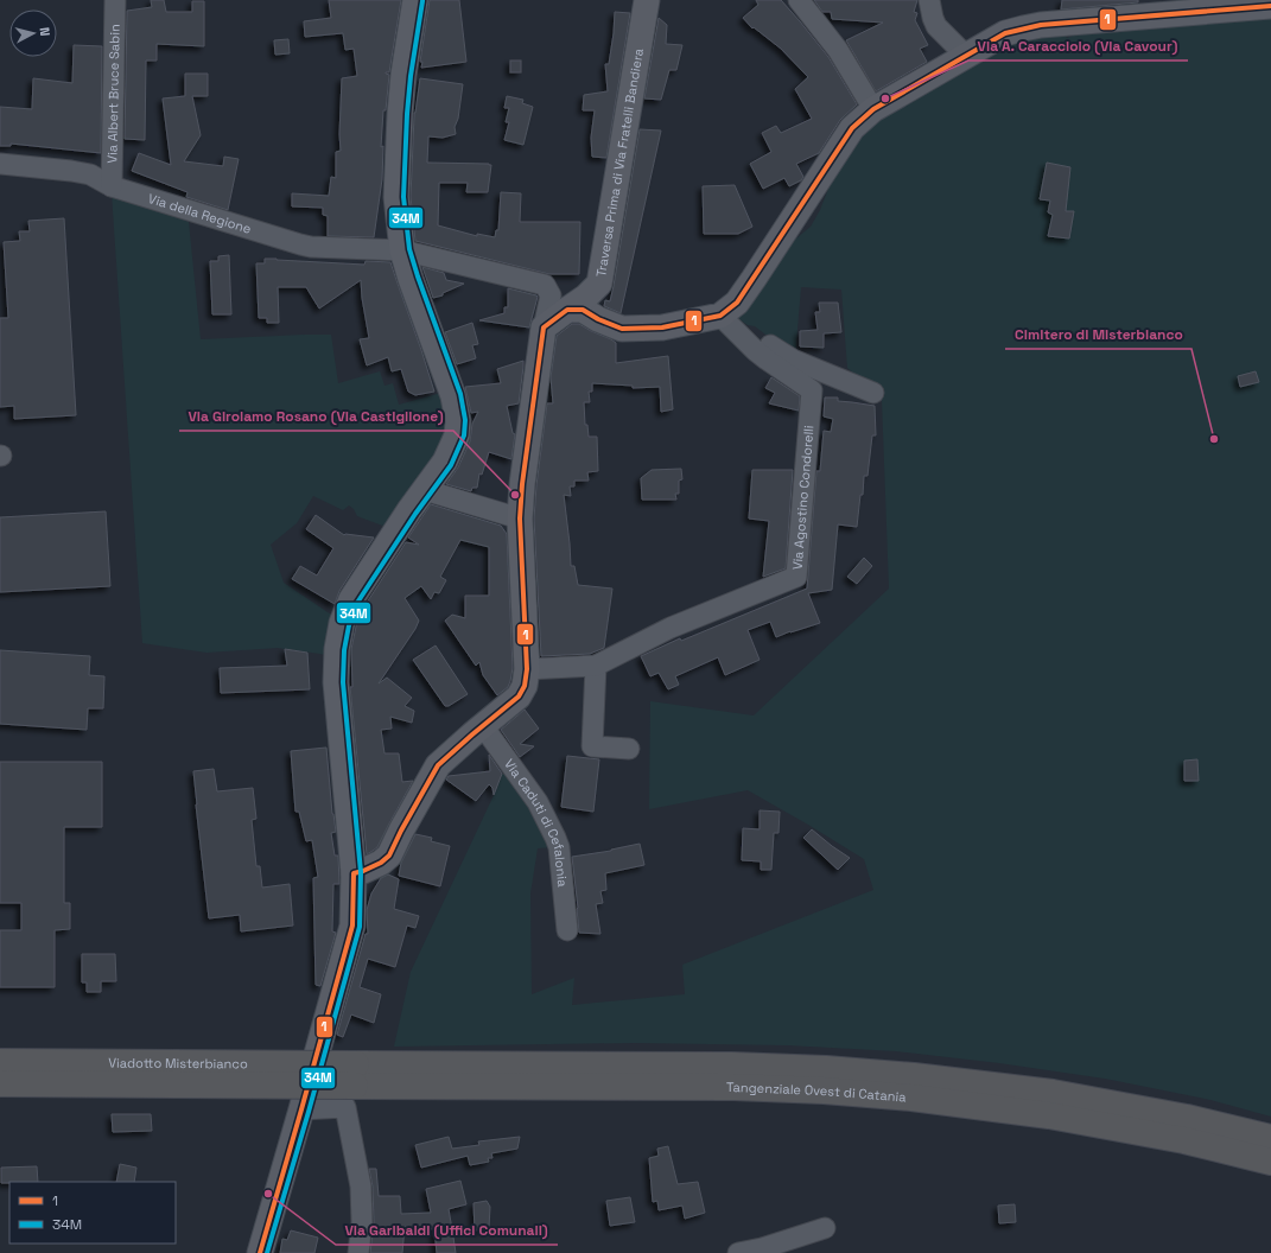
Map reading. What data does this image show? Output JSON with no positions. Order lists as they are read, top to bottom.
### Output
{
  "streets": {
    "highway": ["Viadotto Misterbianco", "Tangenziale Ovest di Catania"],
    "main road": ["Traversa Prima di Via Fratelli Bandiera"],
    "street": [
      "Via Albert Bruce Sabin",
      "Via della Regione",
      "Via Agostino Condorelli",
      "Via Caduti di Cefalonia"
    ]
  },
  "crossings": [
    ["Via Albert Bruce Sabin", "Via della Regione"],
    ["Traversa Prima di Via Fratelli Bandiera", "Via della Regione"],
    ["Viadotto Misterbianco", "Tangenziale Ovest di Catania"]
  ],
  "places": [
    "Via A. Caracciolo (Via Cavour)",
    "Cimitero di Misterbianco",
    "Via Girolamo Rosano (Via Castiglione)",
    "Via Garibaldi (Uffici Comunali)"
  ],
  "lines": ["transit line 34M", "transit line 1"],
  "legend": ["1", "34M"],
  "north": "right"
}
